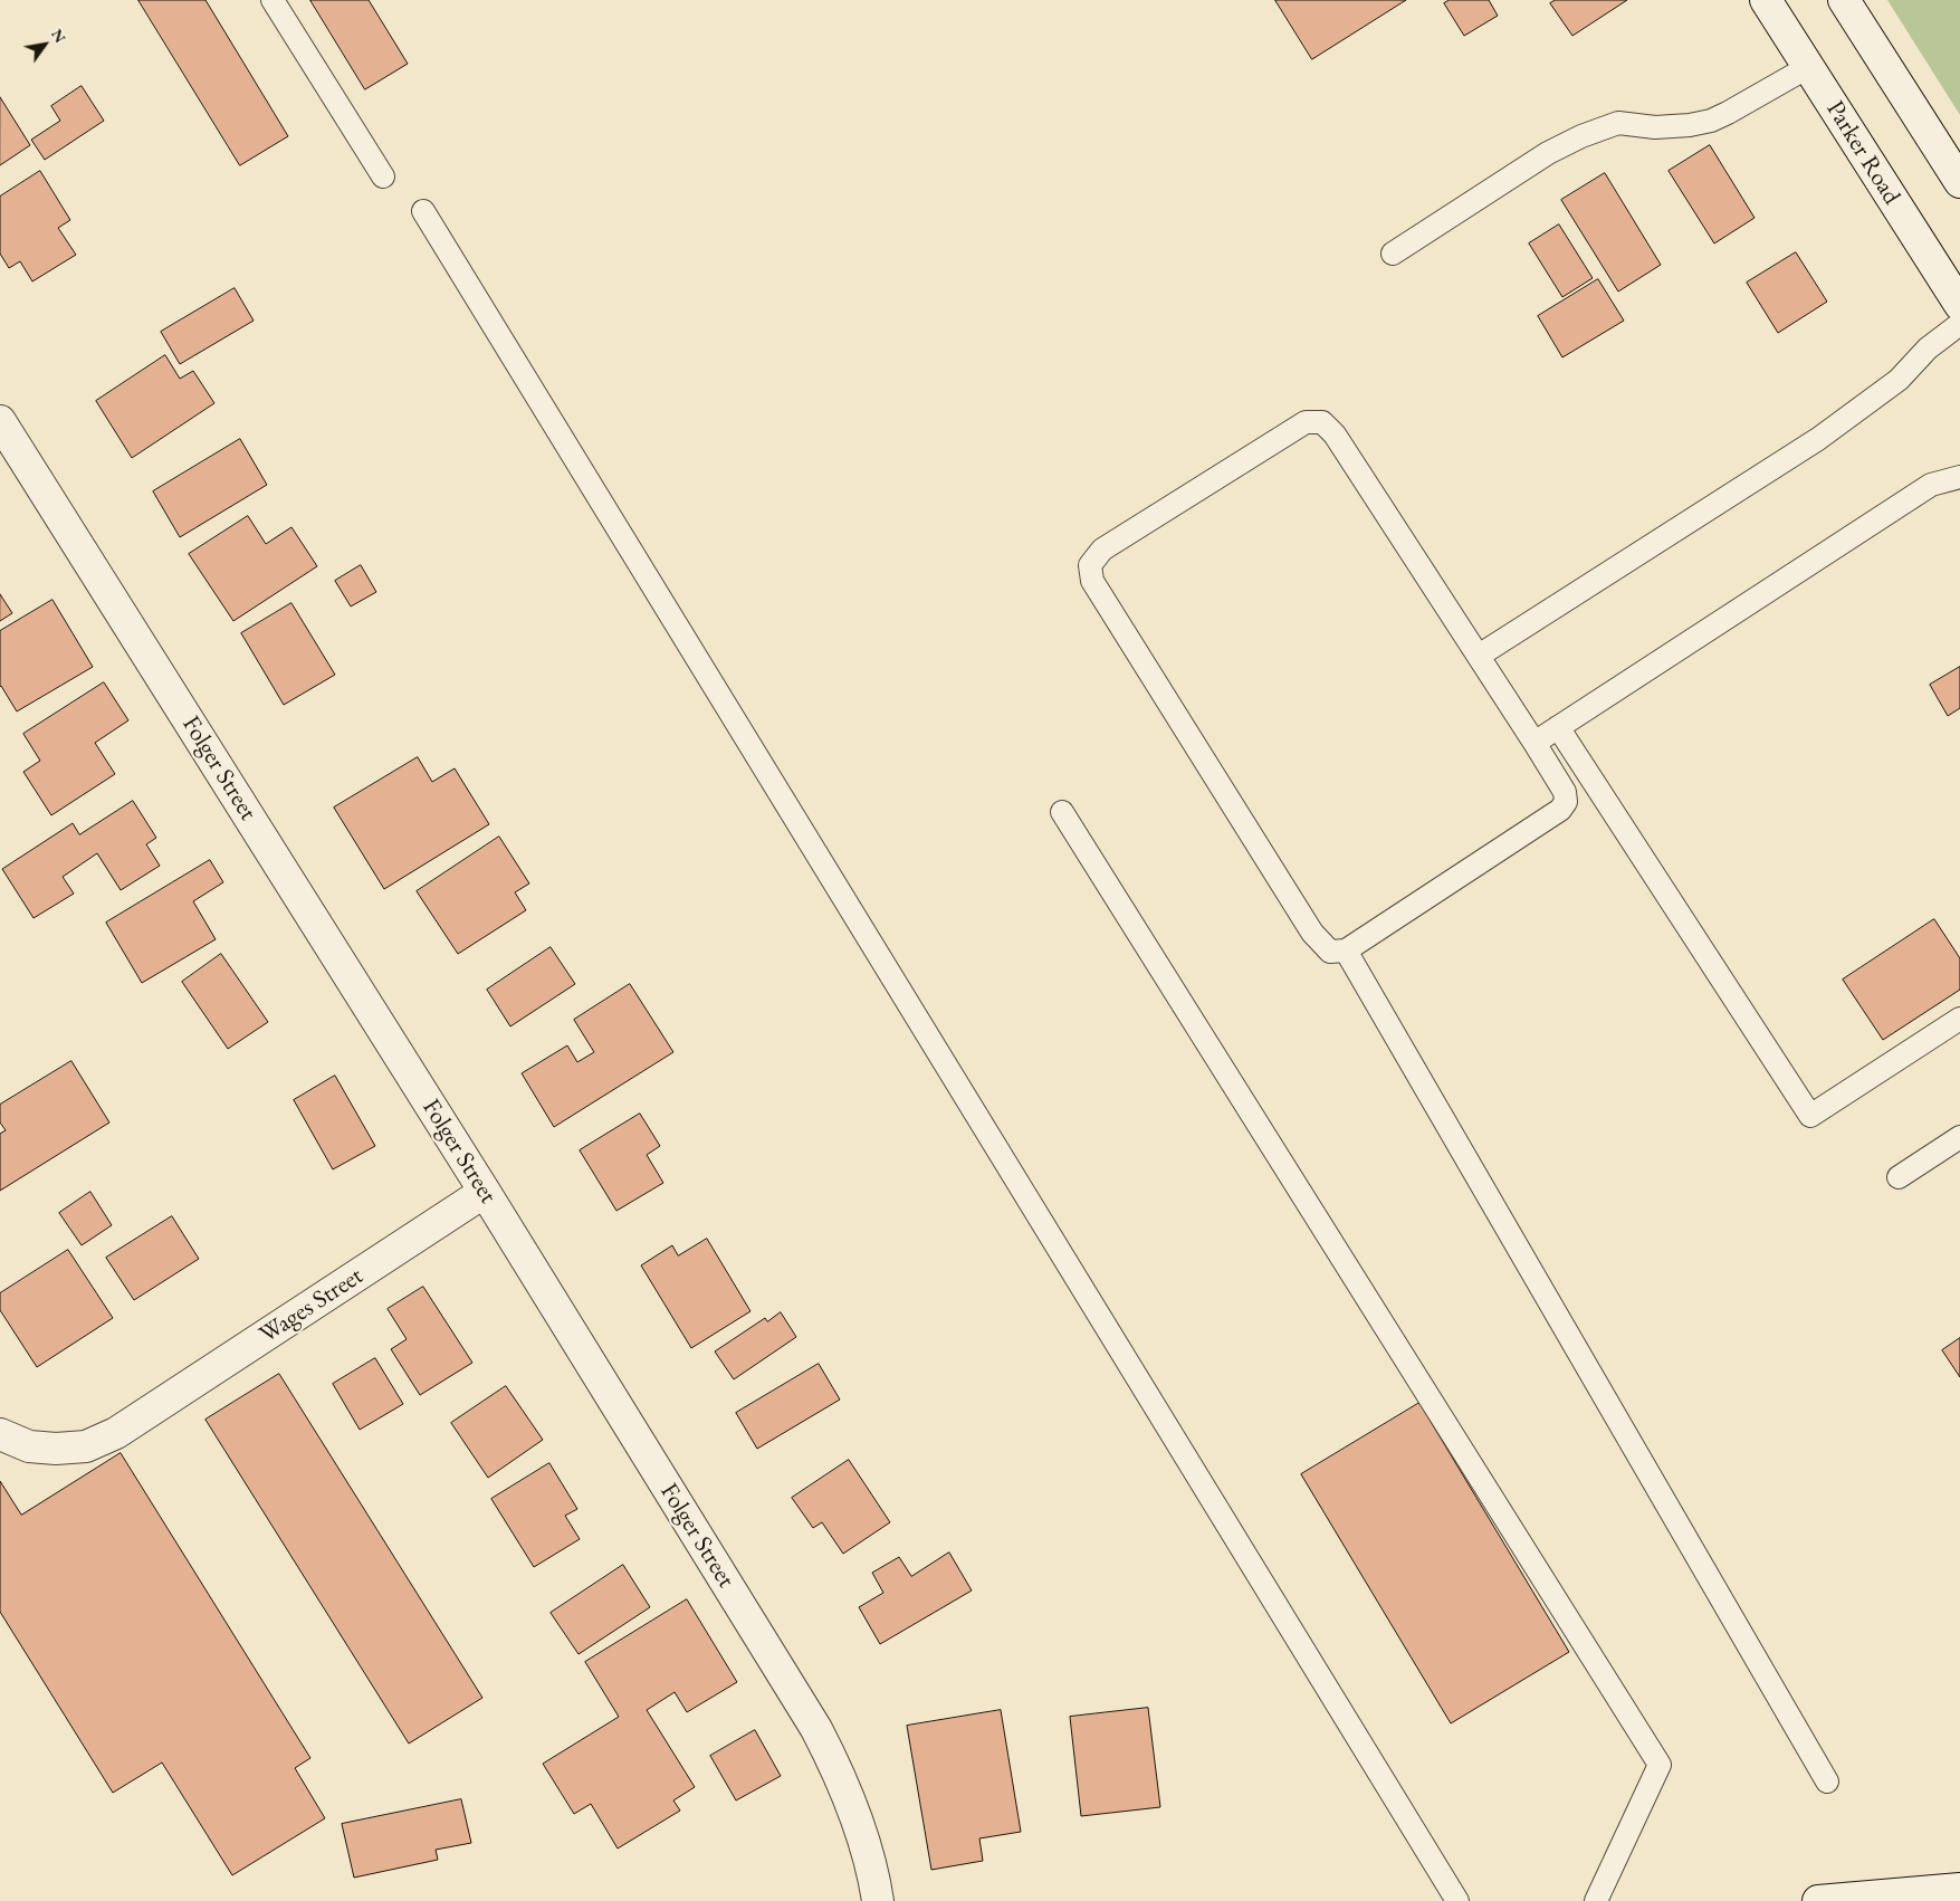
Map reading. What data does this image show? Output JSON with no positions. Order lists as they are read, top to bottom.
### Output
{
  "streets": {
    "street": ["Parker Road", "Folger Street", "Wages Street"]
  },
  "crossings": [
    ["Folger Street", "Wages Street"]
  ],
  "north": "top right"
}
